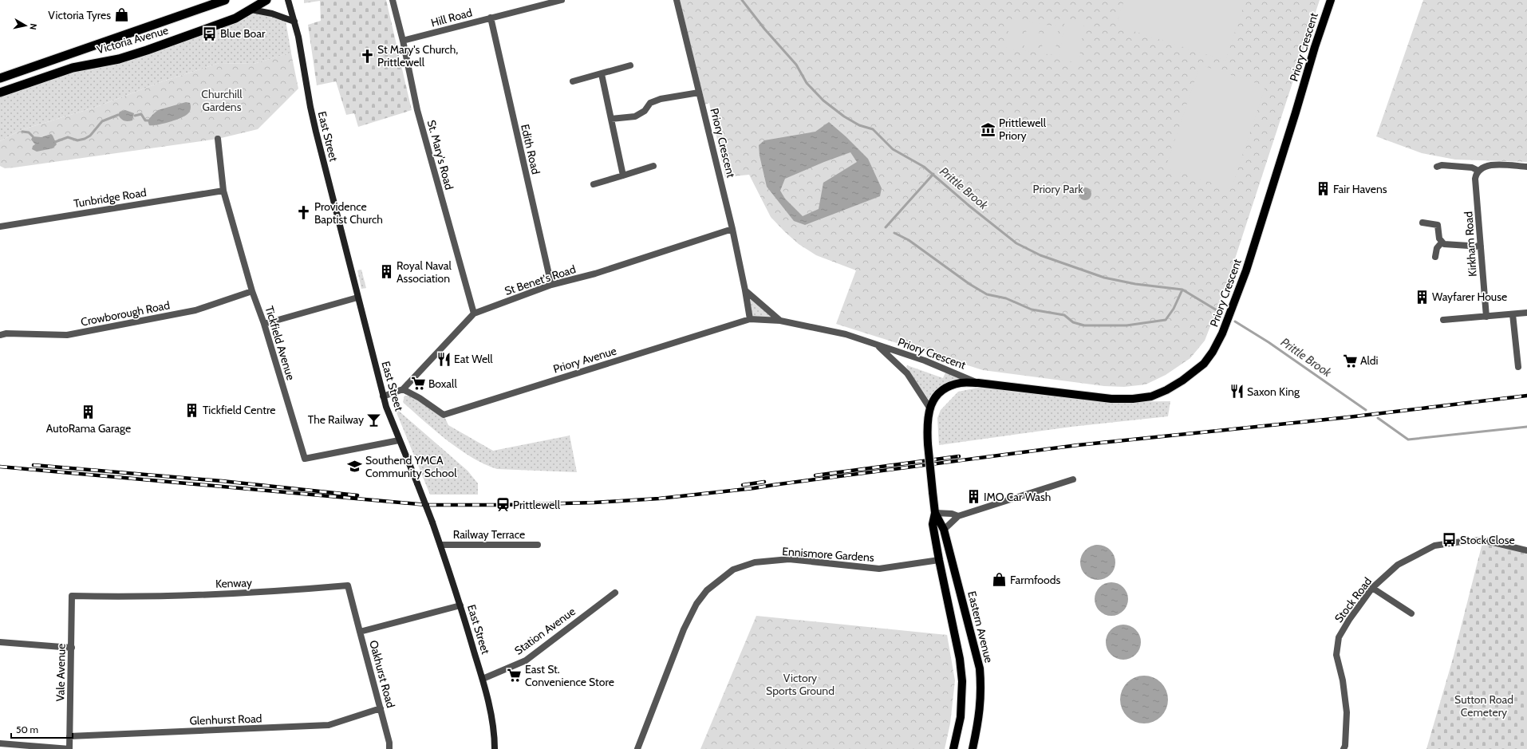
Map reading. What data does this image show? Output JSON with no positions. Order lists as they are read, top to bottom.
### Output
{
  "streets": {
    "highway": ["Victoria Avenue"],
    "main road": ["Priory Crescent", "East Street", "Eastern Avenue"],
    "street": [
      "Hill Road",
      "Edith Road",
      "St. Mary's Road",
      "Tunbridge Road",
      "Kirkham Road",
      "St Benet's Road",
      "Crowborough Road",
      "Tickfield Avenue",
      "Priory Avenue",
      "Railway Terrace",
      "Ennismore Gardens",
      "Kenway",
      "Stock Road",
      "Station Avenue",
      "Vale Avenue",
      "Oakhurst Road",
      "Glenhurst Road"
    ]
  },
  "crossings": [
    ["Hill Road", "Edith Road"],
    ["Hill Road", "St. Mary's Road"],
    ["Priory Crescent", "St Benet's Road"],
    ["Priory Crescent", "Priory Avenue"],
    ["Priory Crescent", "Eastern Avenue"],
    ["East Street", "St Benet's Road"],
    ["East Street", "Tickfield Avenue"],
    ["East Street", "Railway Terrace"],
    ["East Street", "Station Avenue"],
    ["East Street", "Oakhurst Road"],
    ["Edith Road", "St Benet's Road"],
    ["St. Mary's Road", "St Benet's Road"],
    ["Tunbridge Road", "Tickfield Avenue"],
    ["St Benet's Road", "Priory Avenue"],
    ["Crowborough Road", "Tickfield Avenue"],
    ["Ennismore Gardens", "Eastern Avenue"],
    ["Kenway", "Vale Avenue"],
    ["Kenway", "Oakhurst Road"],
    ["Vale Avenue", "Glenhurst Road"],
    ["Oakhurst Road", "Glenhurst Road"]
  ],
  "water": ["Prittle Brook"],
  "parks": [
    "Churchill Gardens",
    "Priory Park",
    "Victory Sports Ground",
    "Sutton Road Cemetery"
  ],
  "places": {
    "shop": ["Victoria Tyres", "Farmfoods"],
    "bus stop": ["Blue Boar", "Stock Close"],
    "church": ["St Mary's Church, Prittlewell", "Providence Baptist Church"],
    "museum": ["Prittlewell Priory"],
    "building": [
      "Fair Havens",
      "Royal Naval Association",
      "Wayfarer House",
      "Tickfield Centre",
      "AutoRama Garage",
      "IMO Car Wash"
    ],
    "restaurant": ["Eat Well", "Saxon King"],
    "supermarket": ["Aldi", "Boxall", "East St. Convenience Store"],
    "bar": ["The Railway"],
    "school or university": ["Southend YMCA Community School"],
    "station": ["Prittlewell"]
  },
  "scale_bar": "50 m",
  "north": "right"
}
